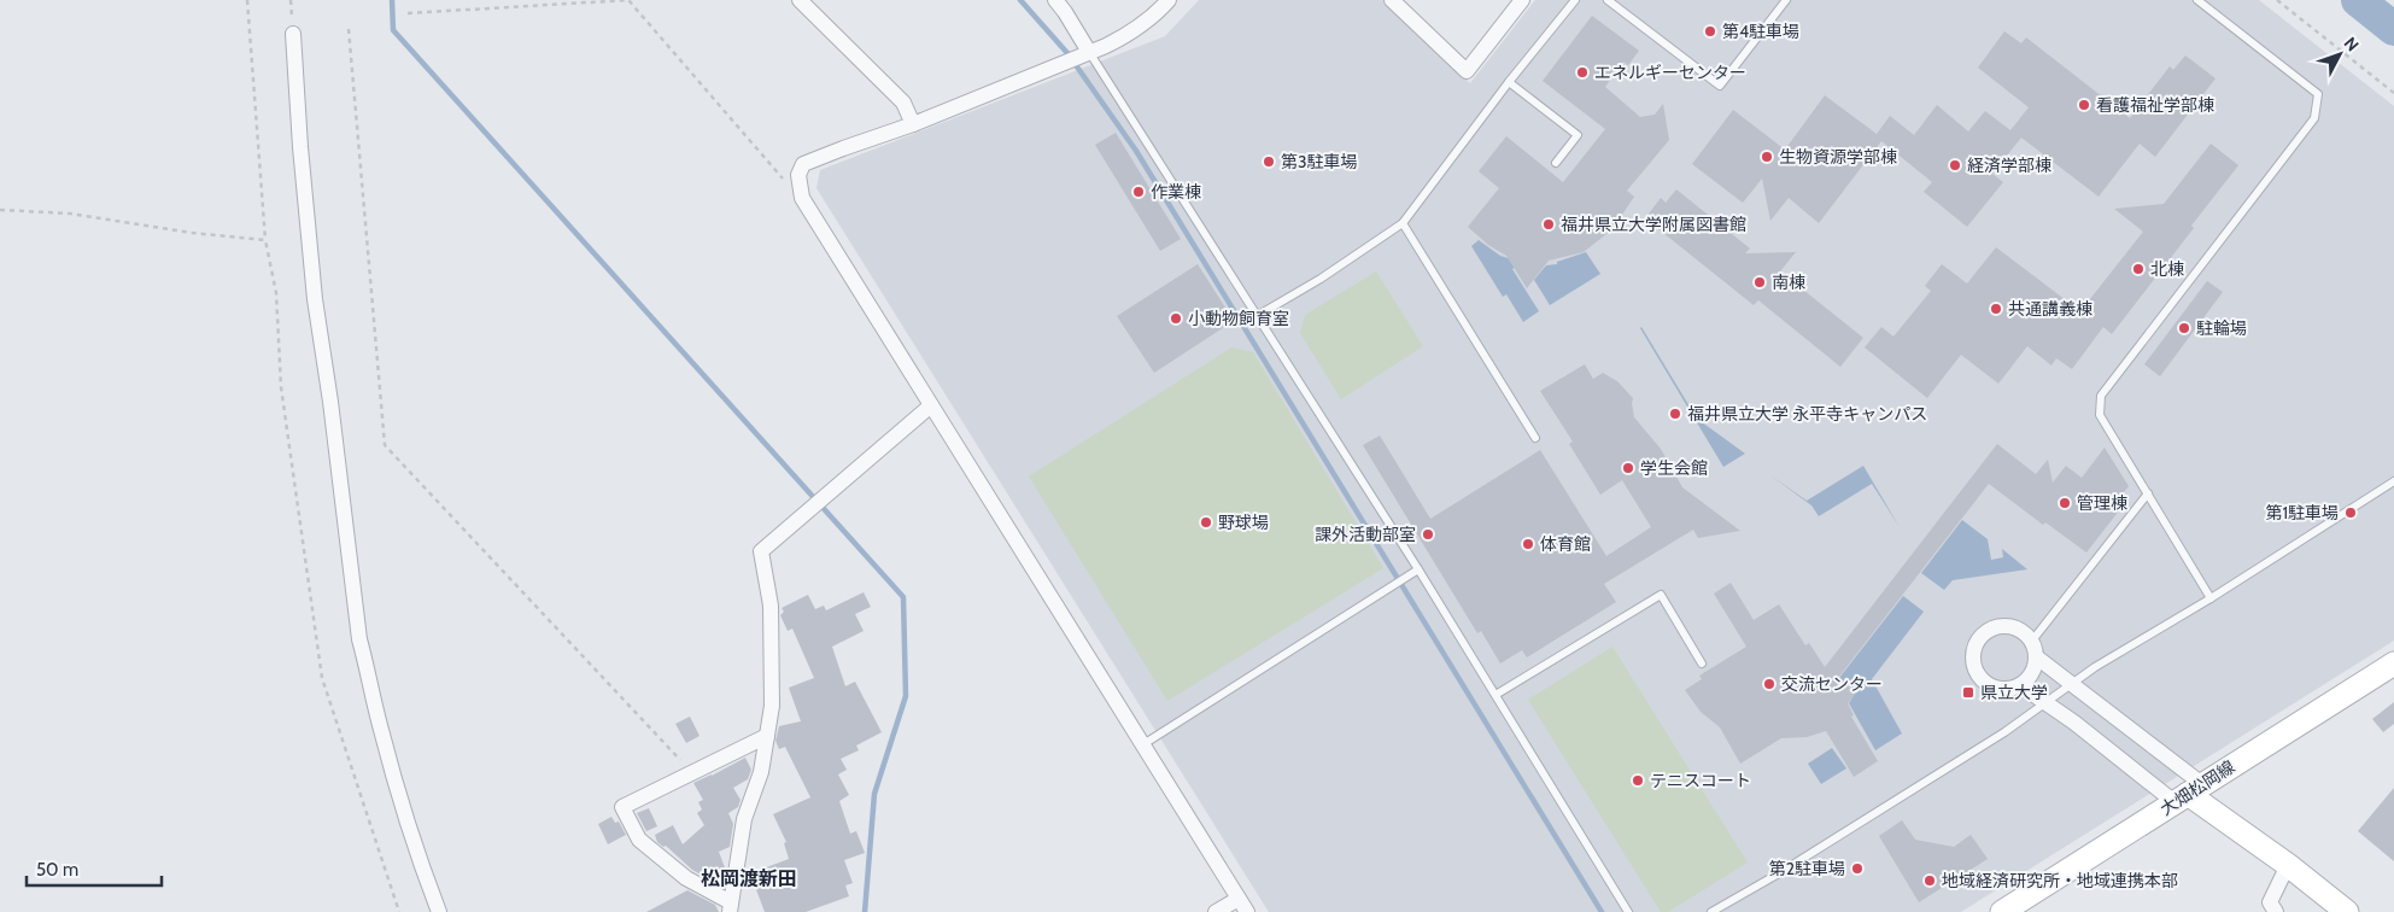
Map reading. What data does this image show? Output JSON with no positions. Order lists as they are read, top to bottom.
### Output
{
  "streets": {
    "main road": ["大畑松岡線"]
  },
  "districts": ["松岡渡新田"],
  "places": {
    "other": [
      "第4駐車場",
      "エネルギーセンター",
      "看護福祉学部棟",
      "生物資源学部棟",
      "第3駐車場",
      "経済学部棟",
      "作業棟",
      "福井県立大学附属図書館",
      "北棟",
      "南棟",
      "共通講義棟",
      "小動物飼育室",
      "駐輪場",
      "福井県立大学 永平寺キャンパス",
      "学生会館",
      "管理棟",
      "第1駐車場",
      "野球場",
      "課外活動部室",
      "体育館",
      "交流センター",
      "テニスコート",
      "第2駐車場",
      "地域経済研究所・地域連携本部"
    ],
    "transit": ["県立大学"]
  },
  "scale_bar": "50 m",
  "north": "top right"
}
